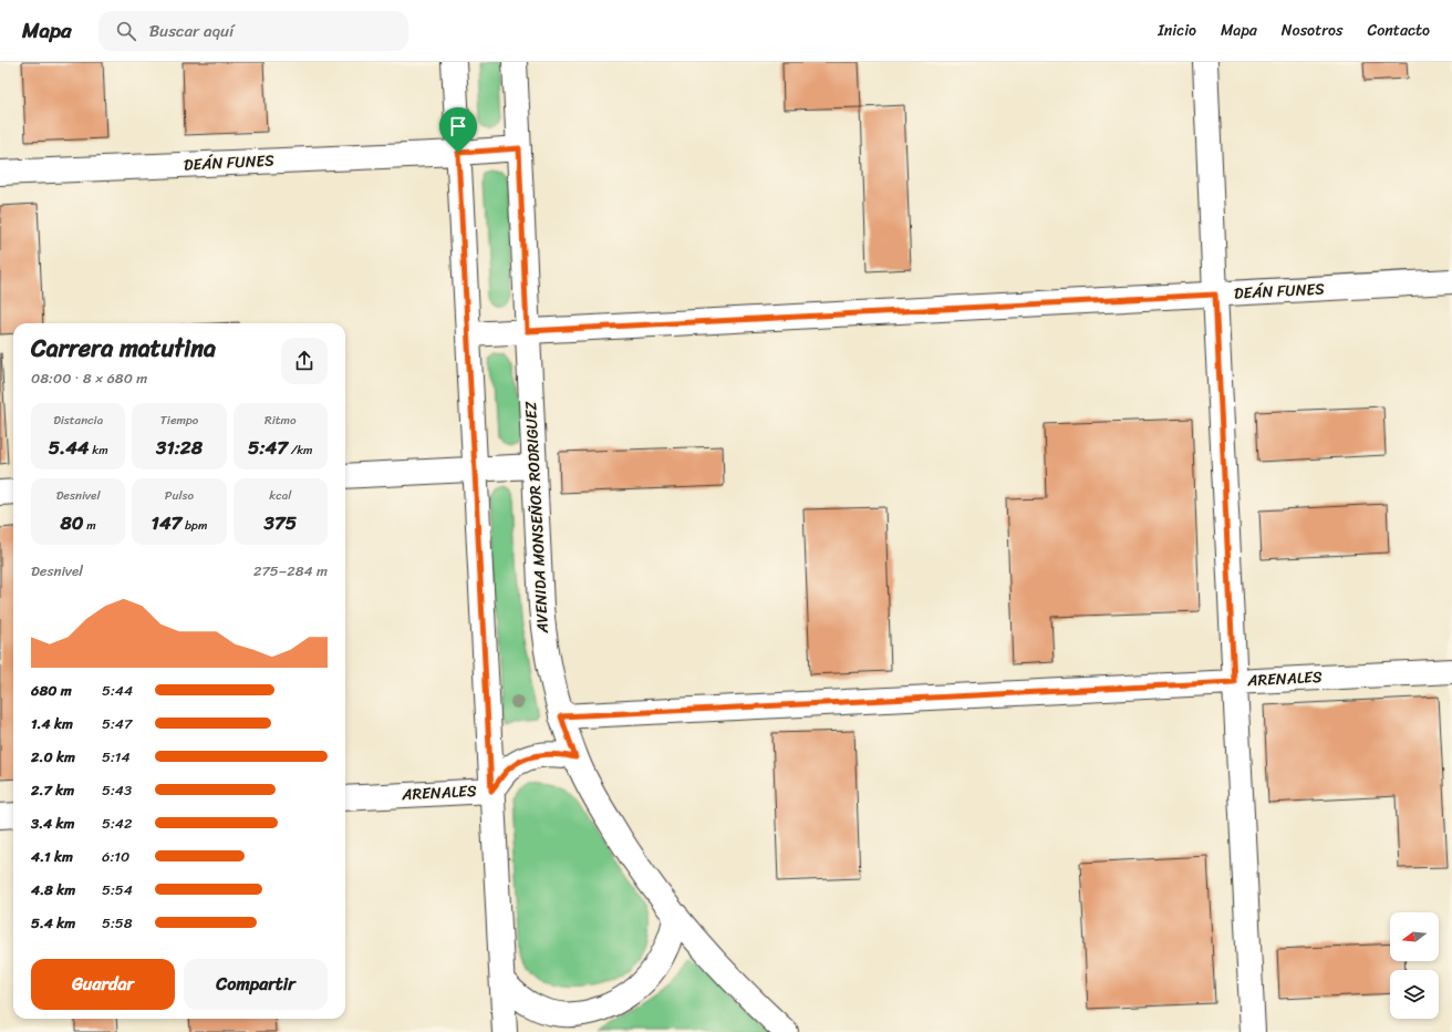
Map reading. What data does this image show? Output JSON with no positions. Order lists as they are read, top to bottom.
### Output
{
  "streets": {
    "street": ["DEÁN FUNES", "AVENIDA MONSEÑOR RODRIGUEZ", "ARENALES"]
  },
  "crossings": [
    ["DEÁN FUNES", "AVENIDA MONSEÑOR RODRIGUEZ"],
    ["AVENIDA MONSEÑOR RODRIGUEZ", "ARENALES"]
  ],
  "north": "left",
  "page": {
    "header": "Mapa",
    "search": "Buscar aquí",
    "nav": [
      "Inicio",
      "Mapa",
      "Nosotros",
      "Contacto"
    ],
    "heading": ["Carrera matutina", "08:00 · 8 × 680 m"],
    "stats": [
      ["Distancia", "5.44 km"],
      ["Tiempo", "31:28"],
      ["Ritmo", "5:47 /km"],
      ["Desnivel", "80 m"],
      ["Pulso", "147 bpm"],
      ["kcal", "375"]
    ],
    "chart": ["Desnivel", "275–284 m"],
    "list": [
      {
        "name": "680 m",
        "note": "5:44"
      },
      {
        "name": "1.4 km",
        "note": "5:47"
      },
      {
        "name": "2.0 km",
        "note": "5:14"
      },
      {
        "name": "2.7 km",
        "note": "5:43"
      },
      {
        "name": "3.4 km",
        "note": "5:42"
      },
      {
        "name": "4.1 km",
        "note": "6:10"
      },
      {
        "name": "4.8 km",
        "note": "5:54"
      },
      {
        "name": "5.4 km",
        "note": "5:58"
      }
    ],
    "buttons": ["Guardar", "Compartir"]
  }
}
